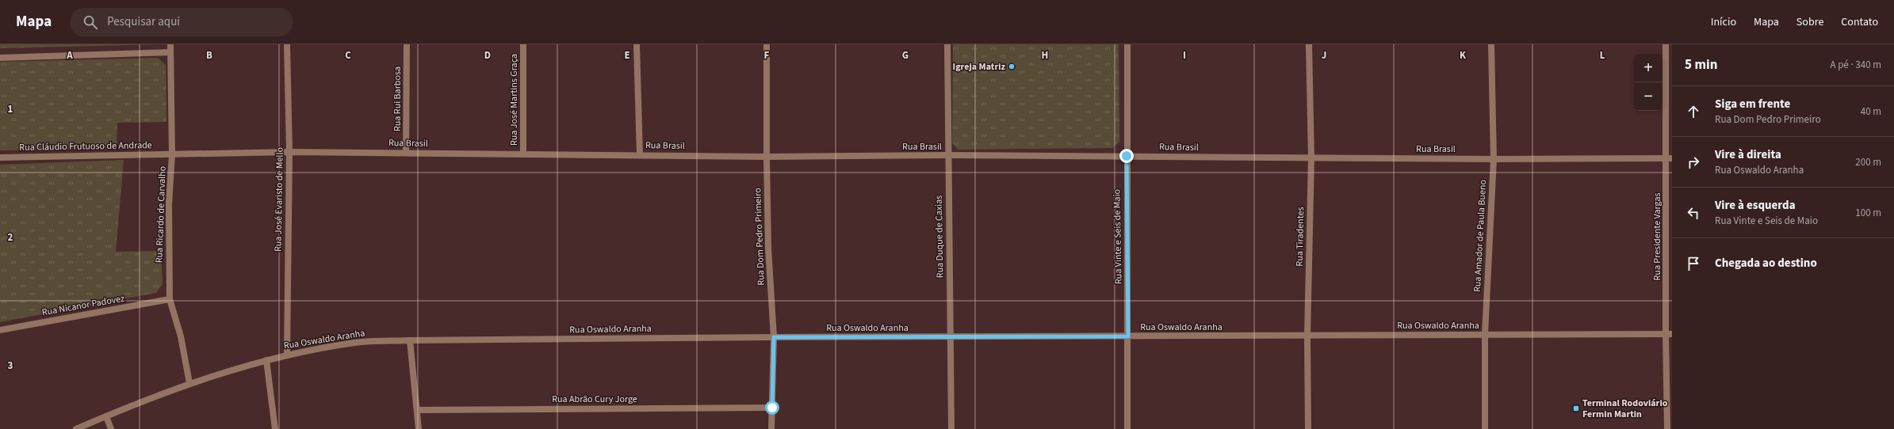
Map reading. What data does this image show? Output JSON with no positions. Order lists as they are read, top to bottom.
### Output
{
  "streets": {
    "street": [
      "Rua Rui Barbosa",
      "Rua José Martins Graça",
      "Rua Brasil",
      "Rua Cláudio Frutuoso de Andrade",
      "Rua José Evaristo de Mello",
      "Rua Ricardo de Carvalho",
      "Rua Amador de Paula Bueno",
      "Rua Dom Pedro Primeiro",
      "Rua Duque de Caxias",
      "Rua Vinte e Seis de Maio",
      "Rua Tiradentes",
      "Rua Presidente Vargas",
      "Rua Nicanor Padovez",
      "Rua Oswaldo Aranha",
      "Rua Abrão Cury Jorge"
    ]
  },
  "crossings": [
    ["Rua Rui Barbosa", "Rua Brasil"],
    ["Rua José Martins Graça", "Rua Brasil"],
    ["Rua Brasil", "Rua Cláudio Frutuoso de Andrade"],
    ["Rua Brasil", "Rua José Evaristo de Mello"],
    ["Rua Brasil", "Rua Ricardo de Carvalho"],
    ["Rua Brasil", "Rua Amador de Paula Bueno"],
    ["Rua Brasil", "Rua Dom Pedro Primeiro"],
    ["Rua Brasil", "Rua Duque de Caxias"],
    ["Rua Brasil", "Rua Vinte e Seis de Maio"],
    ["Rua Brasil", "Rua Tiradentes"],
    ["Rua Brasil", "Rua Presidente Vargas"],
    ["Rua Cláudio Frutuoso de Andrade", "Rua Ricardo de Carvalho"],
    ["Rua José Evaristo de Mello", "Rua Oswaldo Aranha"],
    ["Rua Ricardo de Carvalho", "Rua Nicanor Padovez"],
    ["Rua Ricardo de Carvalho", "Rua Oswaldo Aranha"],
    ["Rua Amador de Paula Bueno", "Rua Oswaldo Aranha"],
    ["Rua Dom Pedro Primeiro", "Rua Oswaldo Aranha"],
    ["Rua Dom Pedro Primeiro", "Rua Abrão Cury Jorge"],
    ["Rua Duque de Caxias", "Rua Oswaldo Aranha"],
    ["Rua Vinte e Seis de Maio", "Rua Oswaldo Aranha"],
    ["Rua Tiradentes", "Rua Oswaldo Aranha"],
    ["Rua Presidente Vargas", "Rua Oswaldo Aranha"]
  ],
  "places": {
    "other": ["Igreja Matriz"],
    "transit": ["Terminal Rodoviário Fermin Martin"]
  },
  "page": {
    "header": "Mapa",
    "search": "Pesquisar aqui",
    "nav": [
      "Início",
      "Mapa",
      "Sobre",
      "Contato"
    ],
    "heading": ["5 min", "A pé · 340 m"],
    "map_buttons": ["+", "−"],
    "list": [
      ["Siga em frente", "Rua Dom Pedro Primeiro", "40 m"],
      ["Vire à direita", "Rua Oswaldo Aranha", "200 m"],
      ["Vire à esquerda", "Rua Vinte e Seis de Maio", "100 m"],
      "Chegada ao destino"
    ]
  },
  "grid": {
    "columns": [
      "A",
      "B",
      "C",
      "D",
      "E",
      "F",
      "G",
      "H",
      "I",
      "J",
      "K",
      "L"
    ],
    "rows": ["1", "2", "3"]
  }
}
